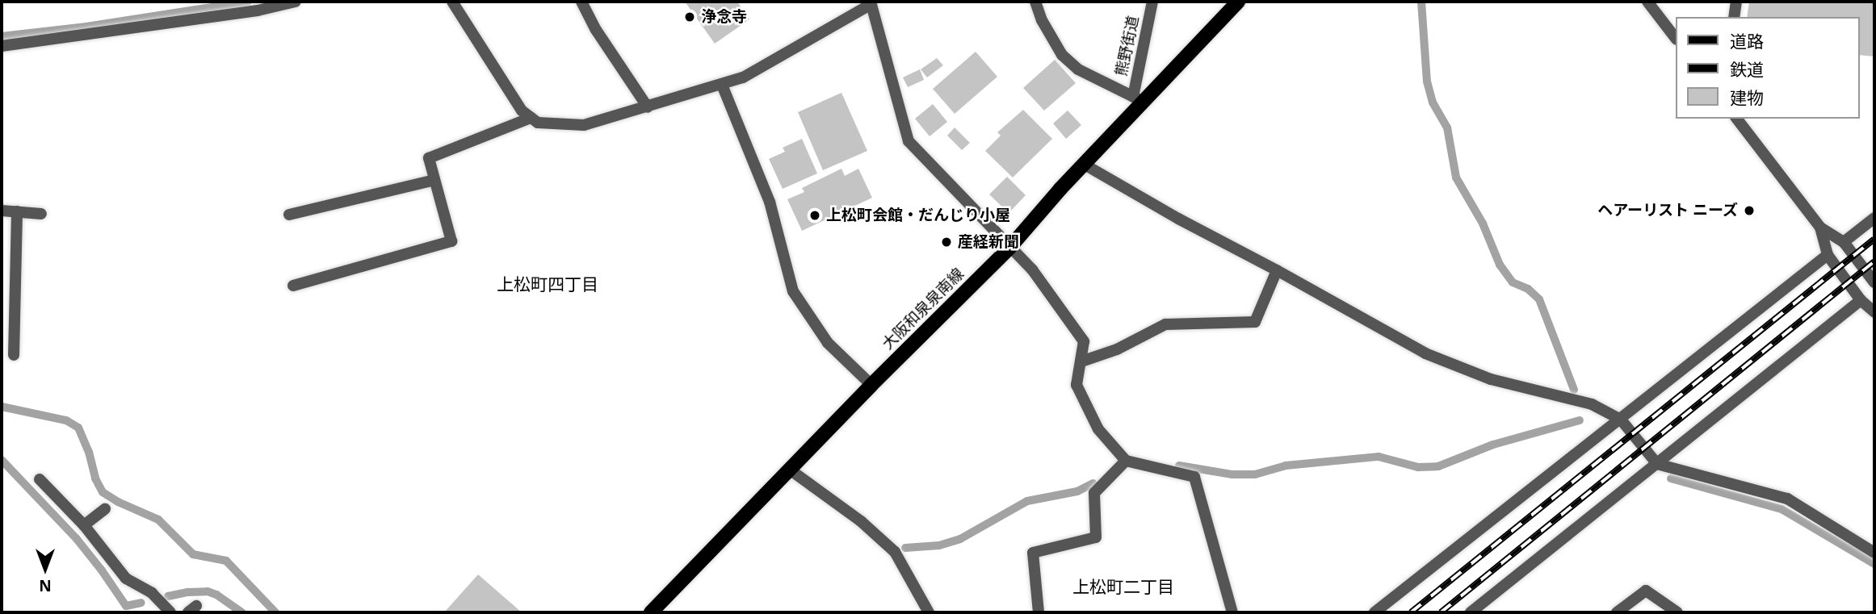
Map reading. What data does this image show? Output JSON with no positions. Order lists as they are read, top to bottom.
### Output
{
  "streets": {
    "main road": ["大阪和泉泉南線"],
    "street": ["熊野街道"]
  },
  "crossings": [
    ["熊野街道", "大阪和泉泉南線"]
  ],
  "districts": ["上松町四丁目", "上松町二丁目"],
  "places": [
    "浄念寺",
    "ヘアーリスト ニーズ",
    "上松町会館・だんじり小屋",
    "産経新聞"
  ],
  "legend": ["道路", "鉄道", "建物"],
  "north": "bottom"
}
